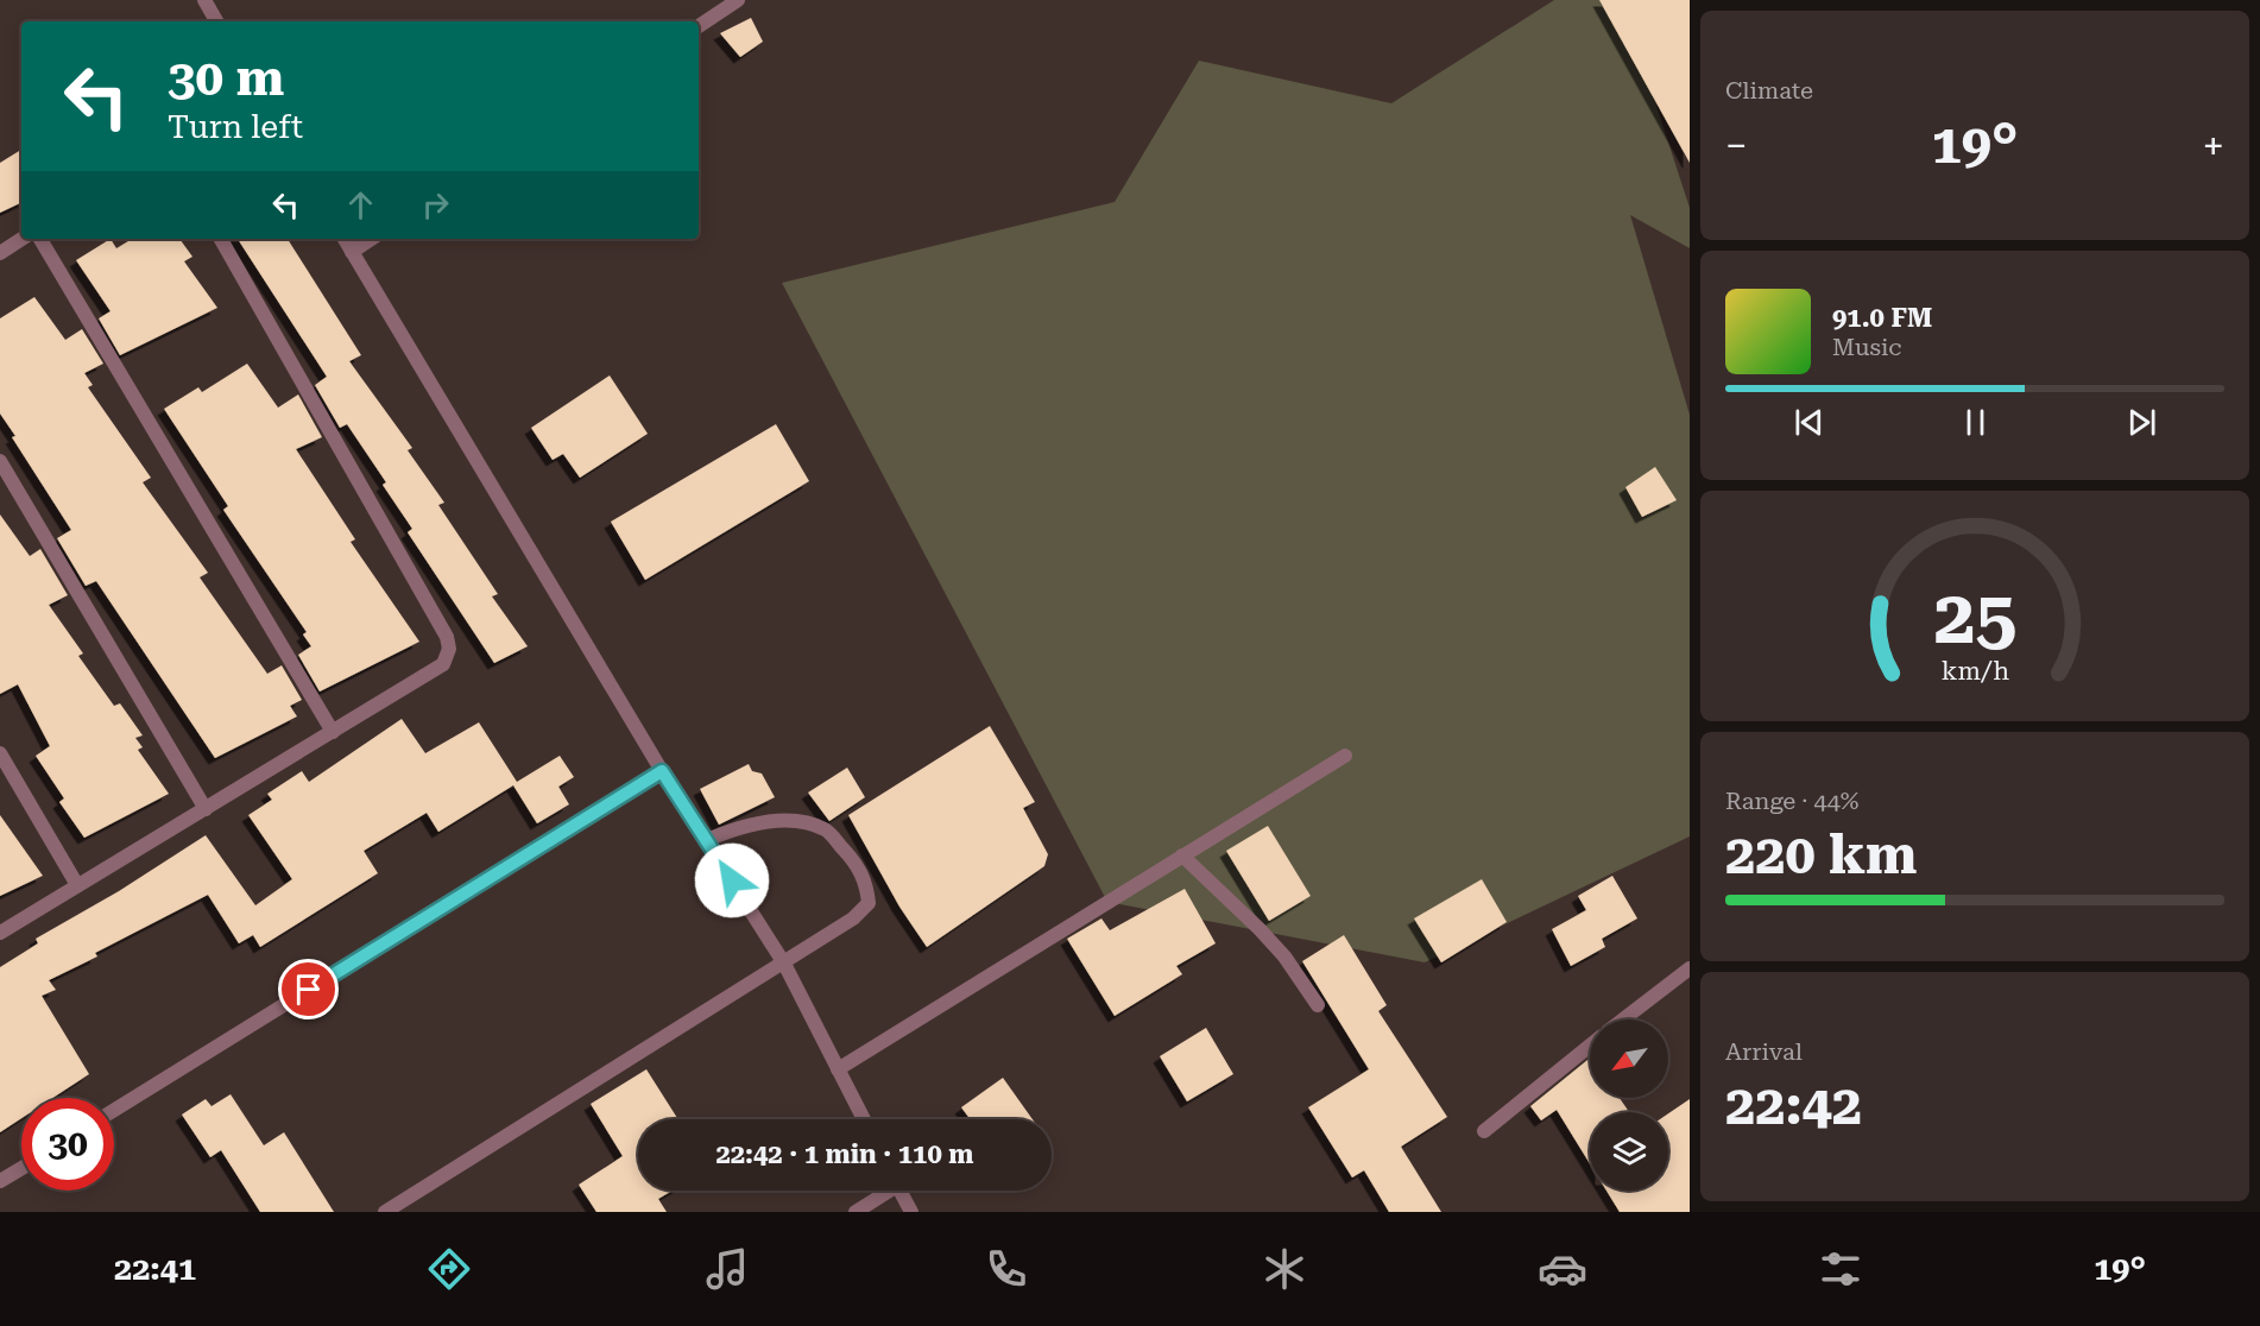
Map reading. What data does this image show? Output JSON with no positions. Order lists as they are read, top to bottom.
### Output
{
  "north": "bottom left",
  "page": {
    "tile": [
      "Climate",
      ["Range · 44%", "220 km"],
      ["Arrival", "22:42"]
    ],
    "turn": ["30 m", "Turn left"],
    "heat": ["−", "19°", "+"],
    "song": ["91.0 FM", "Music"],
    "limit": "30",
    "trip": "22:42 · 1 min · 110 m",
    "tabs": ["22:41", "19°"],
    "gauge": ["25", "km/h"]
  }
}
